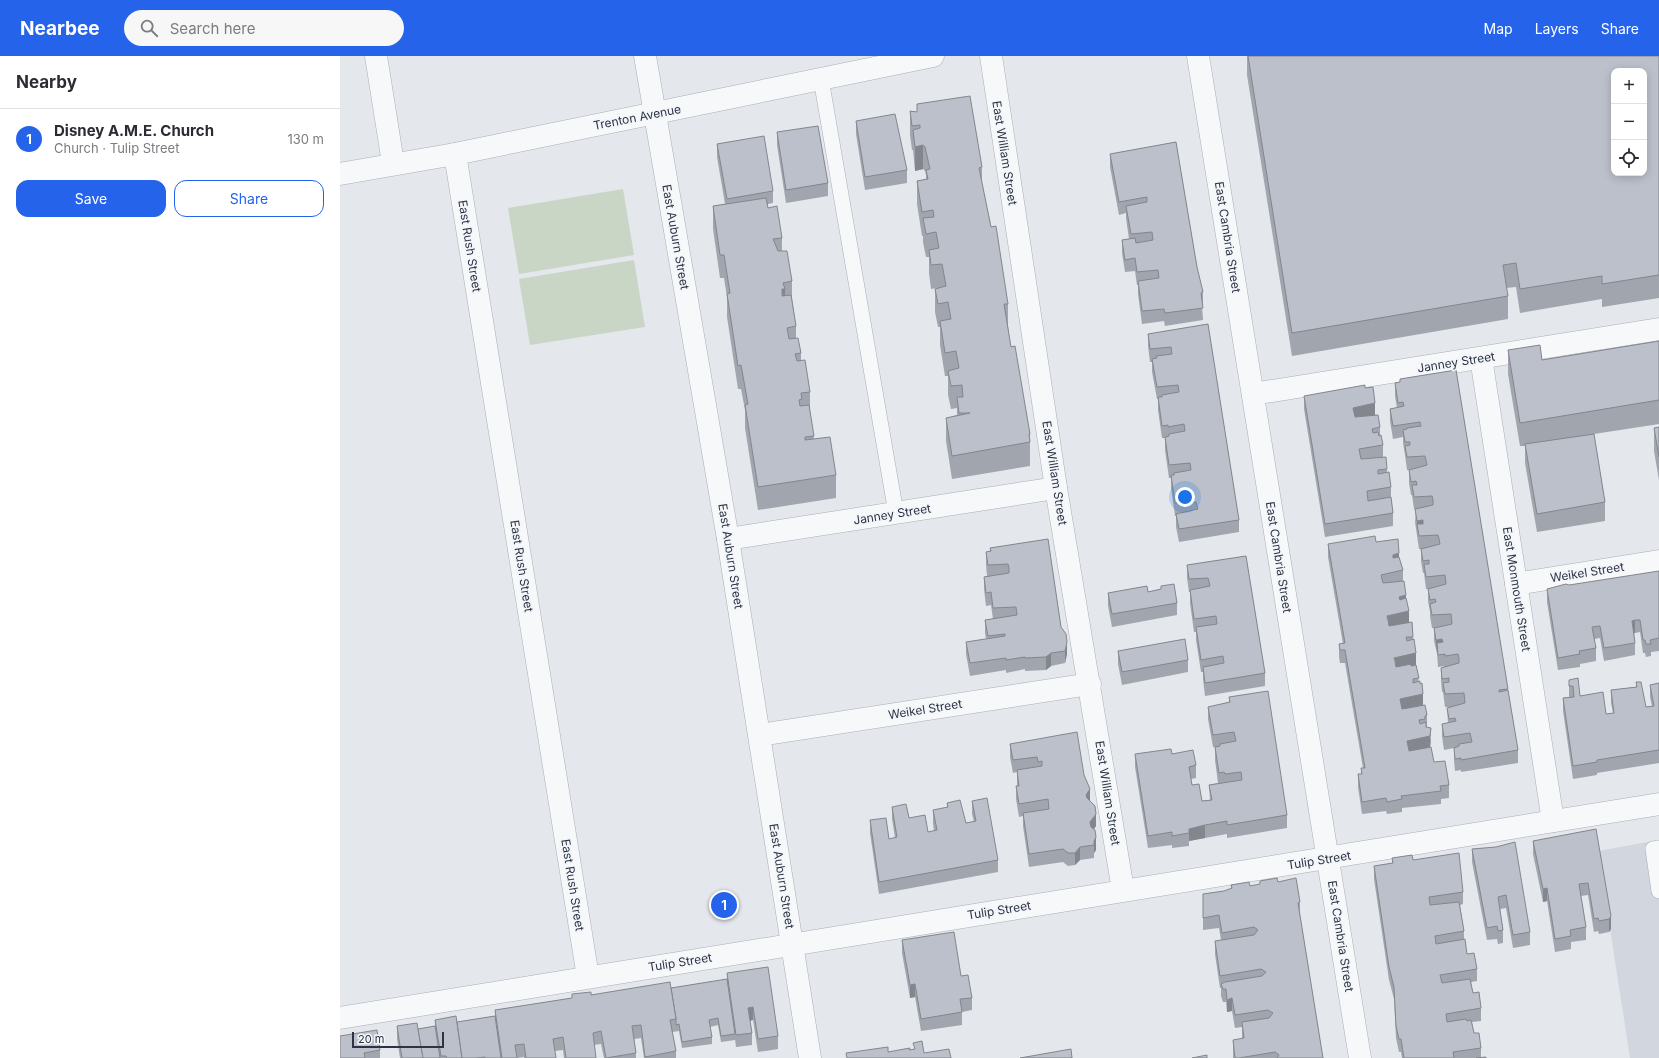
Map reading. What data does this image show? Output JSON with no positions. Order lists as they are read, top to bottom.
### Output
{
  "streets": {
    "street": [
      "Trenton Avenue",
      "East William Street",
      "East Auburn Street",
      "East Cambria Street",
      "East Rush Street",
      "Janney Street",
      "Weikel Street",
      "East Monmouth Street",
      "Tulip Street"
    ]
  },
  "crossings": [
    ["Trenton Avenue", "East Auburn Street"],
    ["Trenton Avenue", "East Rush Street"],
    ["East William Street", "Janney Street"],
    ["East William Street", "Weikel Street"],
    ["East William Street", "Tulip Street"],
    ["East Auburn Street", "Janney Street"],
    ["East Auburn Street", "Weikel Street"],
    ["East Auburn Street", "Tulip Street"],
    ["East Cambria Street", "Janney Street"],
    ["East Cambria Street", "Tulip Street"],
    ["East Rush Street", "Tulip Street"],
    ["Janney Street", "East Monmouth Street"],
    ["Weikel Street", "East Monmouth Street"],
    ["East Monmouth Street", "Tulip Street"]
  ],
  "scale_bar": "20 m",
  "page": {
    "header": "Nearbee",
    "search": "Search here",
    "nav": ["Map", "Layers", "Share"],
    "heading": "Nearby",
    "map_buttons": ["+", "−"],
    "list": [
      {
        "mark": "1",
        "name": "Disney A.M.E. Church",
        "note": "Church · Tulip Street",
        "value": "130 m"
      }
    ],
    "buttons": ["Save", "Share"],
    "pins": "1",
    "scale": "20 m"
  }
}
